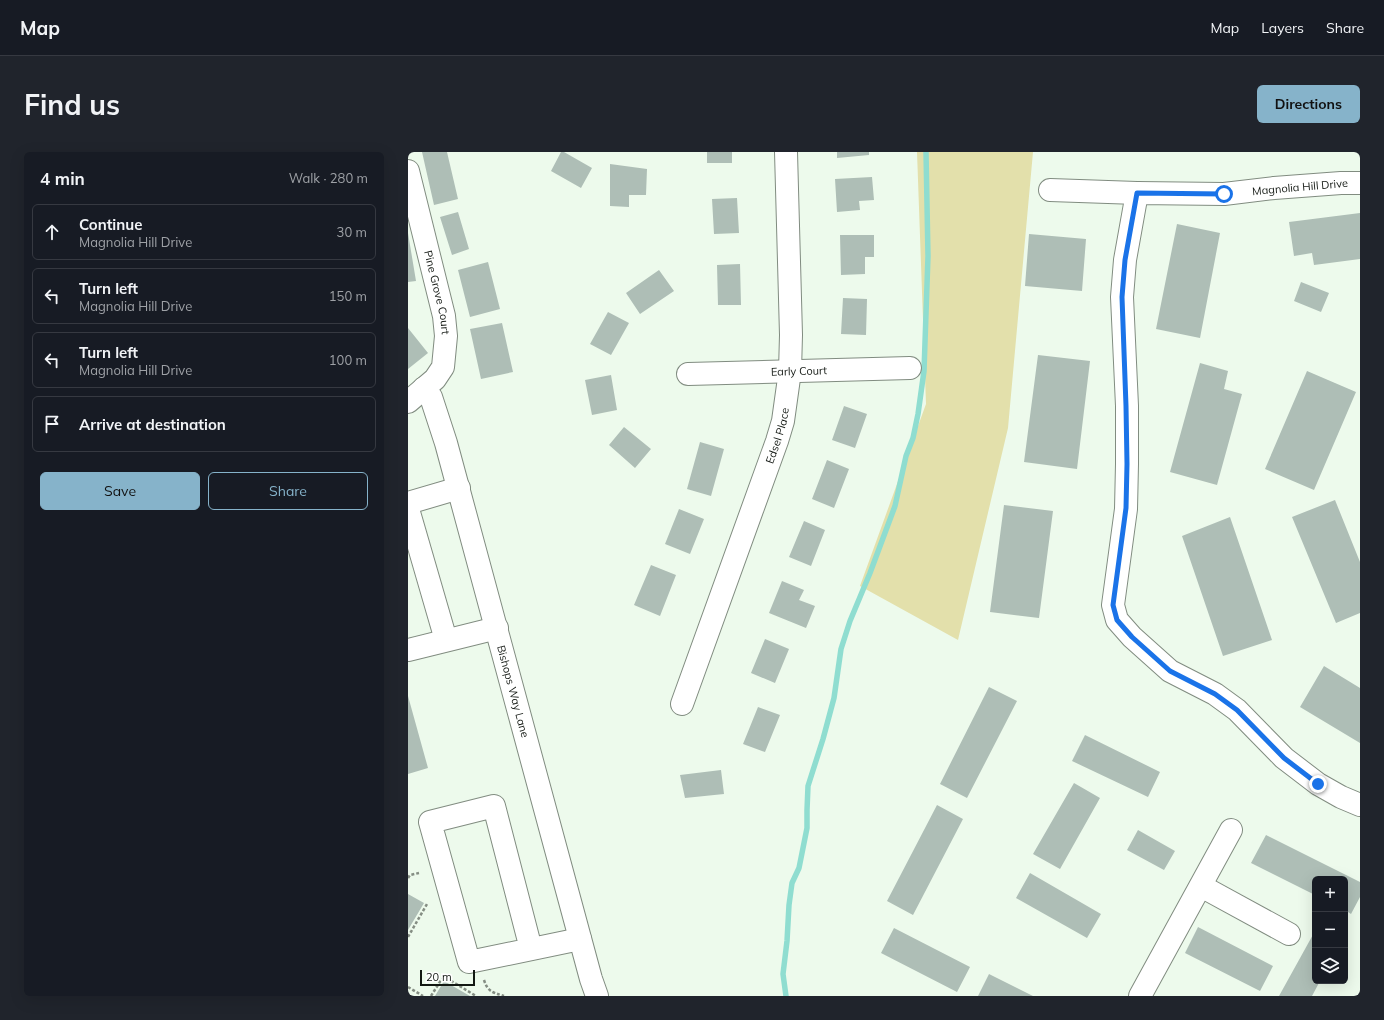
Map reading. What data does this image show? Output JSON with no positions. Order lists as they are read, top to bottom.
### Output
{
  "streets": {
    "street": [
      "Magnolia Hill Drive",
      "Pine Grove Court",
      "Early Court",
      "Edsel Place",
      "Bishops Way Lane"
    ]
  },
  "crossings": [
    ["Pine Grove Court", "Bishops Way Lane"],
    ["Early Court", "Edsel Place"]
  ],
  "scale_bar": "20 m",
  "page": {
    "header": "Map",
    "nav": ["Map", "Layers", "Share"],
    "buttons": [
      "Directions",
      ["Save", "Share"]
    ],
    "title": "Find us",
    "heading": ["4 min", "Walk · 280 m"],
    "list": [
      ["Continue", "Magnolia Hill Drive", "30 m"],
      ["Turn left", "Magnolia Hill Drive", "150 m"],
      ["Turn left", "Magnolia Hill Drive", "100 m"],
      "Arrive at destination"
    ],
    "map_buttons": ["+", "−"],
    "scale": "20 m"
  }
}
